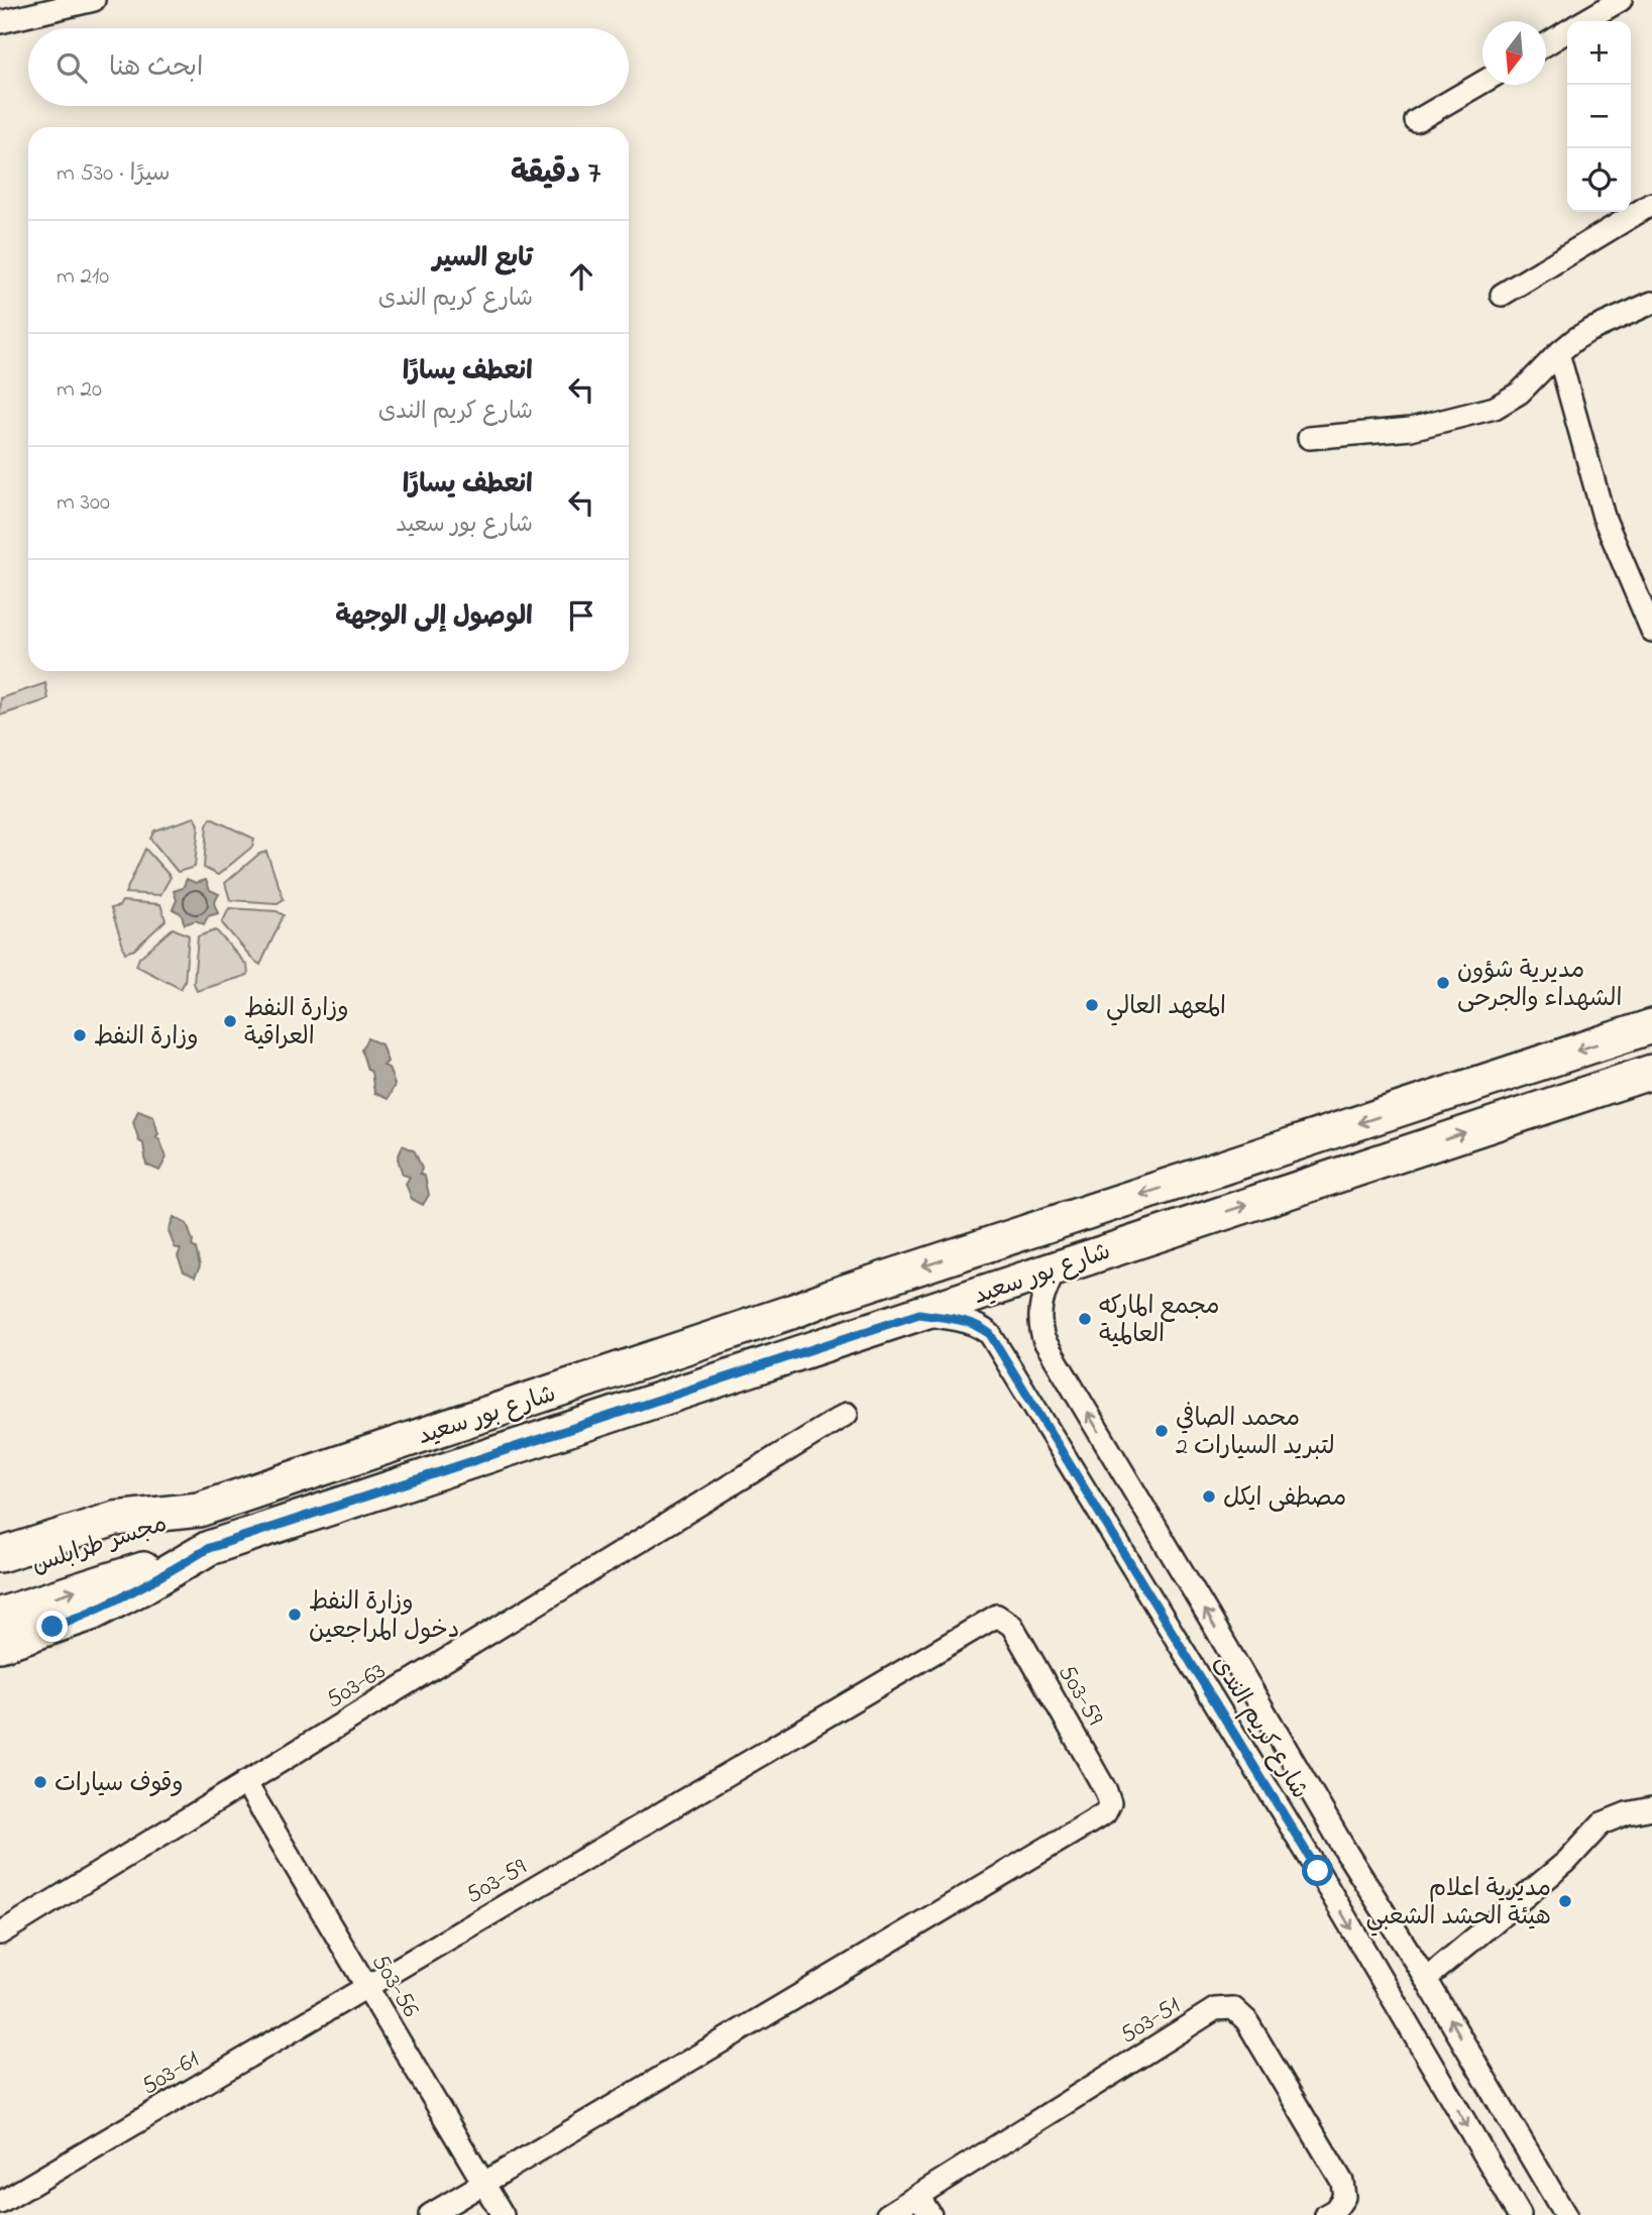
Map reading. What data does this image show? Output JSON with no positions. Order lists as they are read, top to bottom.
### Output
{
  "streets": {
    "main road": ["شارع بور سعيد", "مجسر طرابلس"],
    "street": [
      "503-63",
      "503-59",
      "شارع كريم الندى",
      "503-56",
      "503-51",
      "503-61"
    ]
  },
  "crossings": [
    ["شارع بور سعيد", "مجسر طرابلس"],
    ["شارع بور سعيد", "شارع كريم الندى"],
    ["503-63", "503-56"],
    ["503-59", "503-56"],
    ["503-59", "503-61"],
    ["503-56", "503-61"]
  ],
  "places": [
    "مديرية شؤون الشهداء والجرحى",
    "المعهد العالي",
    "وزارة النفط العراقية",
    "وزارة النفط",
    "مجمع الماركه العالمية",
    "محمد الصافي لتبريد السيارات 2",
    "مصطفى ايكل",
    "وزارة النفط دخول المراجعين",
    "وقوف سيارات",
    "مديرية اعلام هيئة الحشد الشعبي"
  ],
  "north": "bottom",
  "page": {
    "map_buttons": ["+", "−"],
    "search": "ابحث هنا",
    "heading": ["7 دقيقة", "سيرًا · 530 m"],
    "list": [
      ["تابع السير", "شارع كريم الندى", "210 m"],
      ["انعطف يسارًا", "شارع كريم الندى", "20 m"],
      ["انعطف يسارًا", "شارع بور سعيد", "300 m"],
      "الوصول إلى الوجهة"
    ]
  }
}
